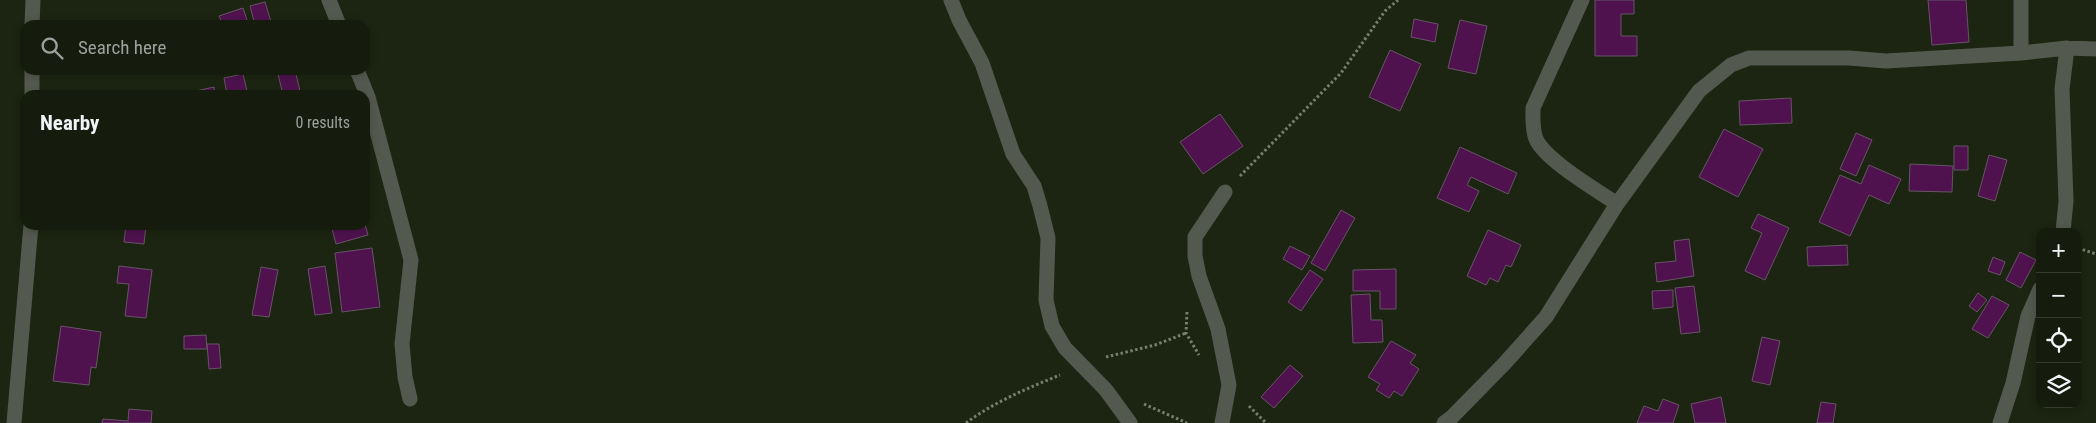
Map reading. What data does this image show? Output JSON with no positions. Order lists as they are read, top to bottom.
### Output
{
  "page": {
    "search": "Search here",
    "heading": ["Nearby", "0 results"],
    "map_buttons": ["+", "−"]
  }
}
